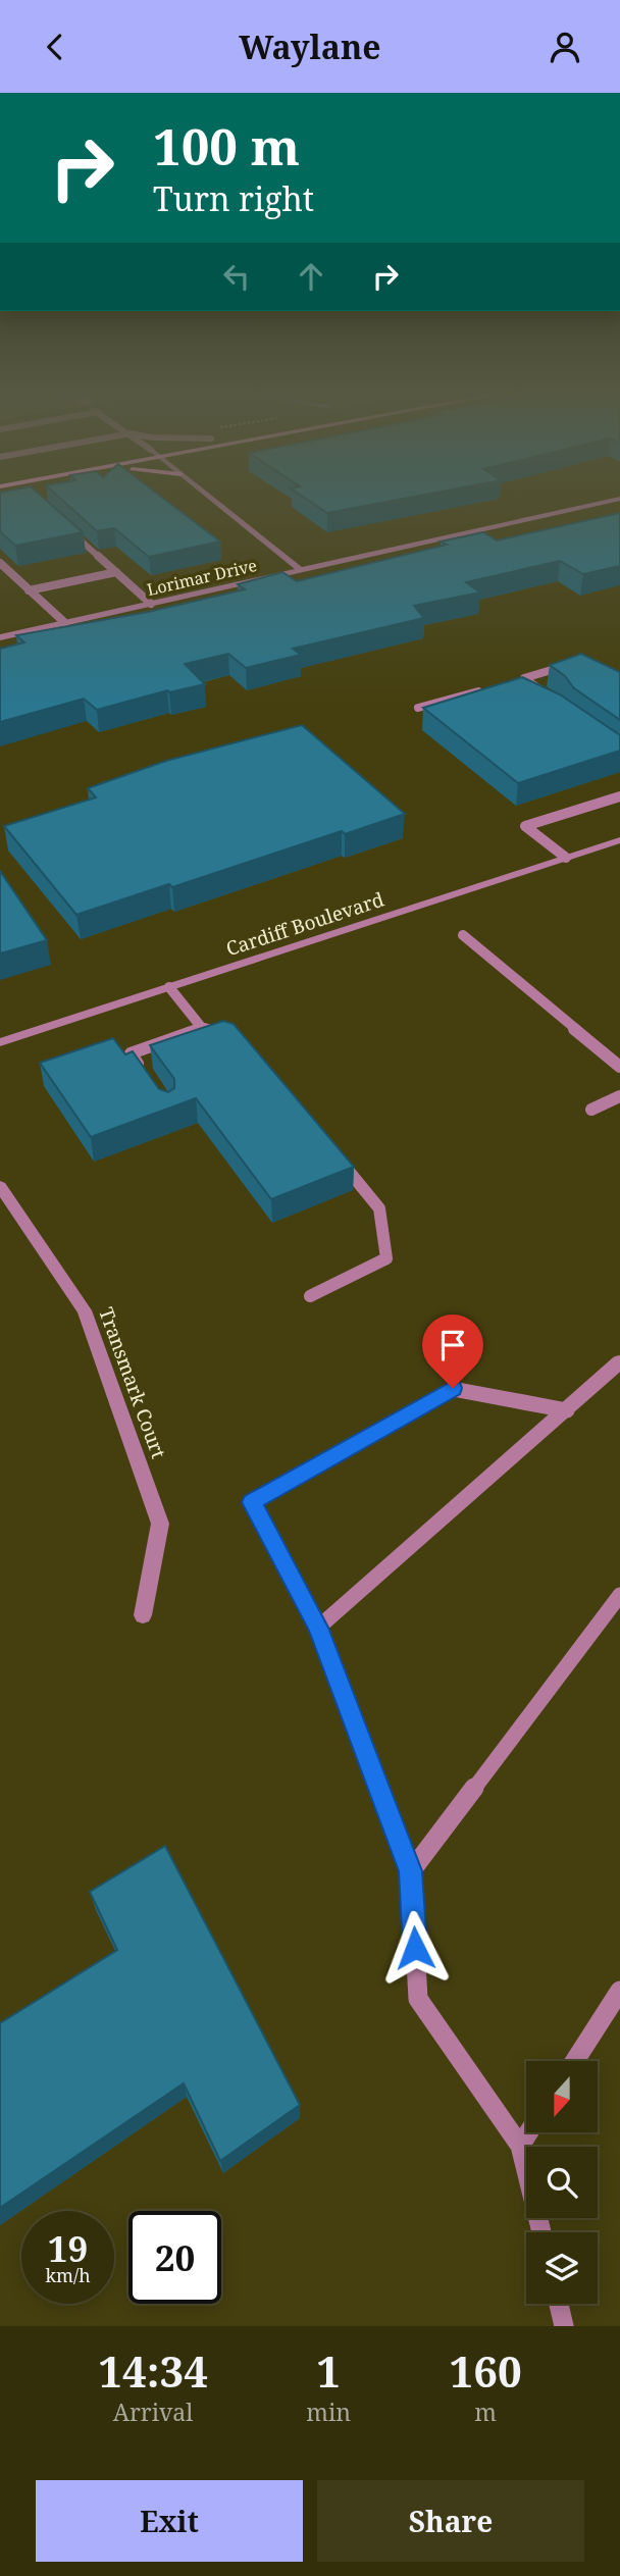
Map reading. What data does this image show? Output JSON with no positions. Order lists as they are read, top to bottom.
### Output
{
  "streets": {
    "street": ["Lorimar Drive", "Cardiff Boulevard", "Transmark Court"]
  },
  "north": "bottom",
  "page": {
    "header": "Waylane",
    "turn": ["100 m", "Turn right"],
    "speed": "19 km/h",
    "limit": "20",
    "eta": [
      "14:34",
      "Arrival",
      "1",
      "min",
      "160",
      "m"
    ],
    "buttons": ["Exit", "Share"]
  }
}
